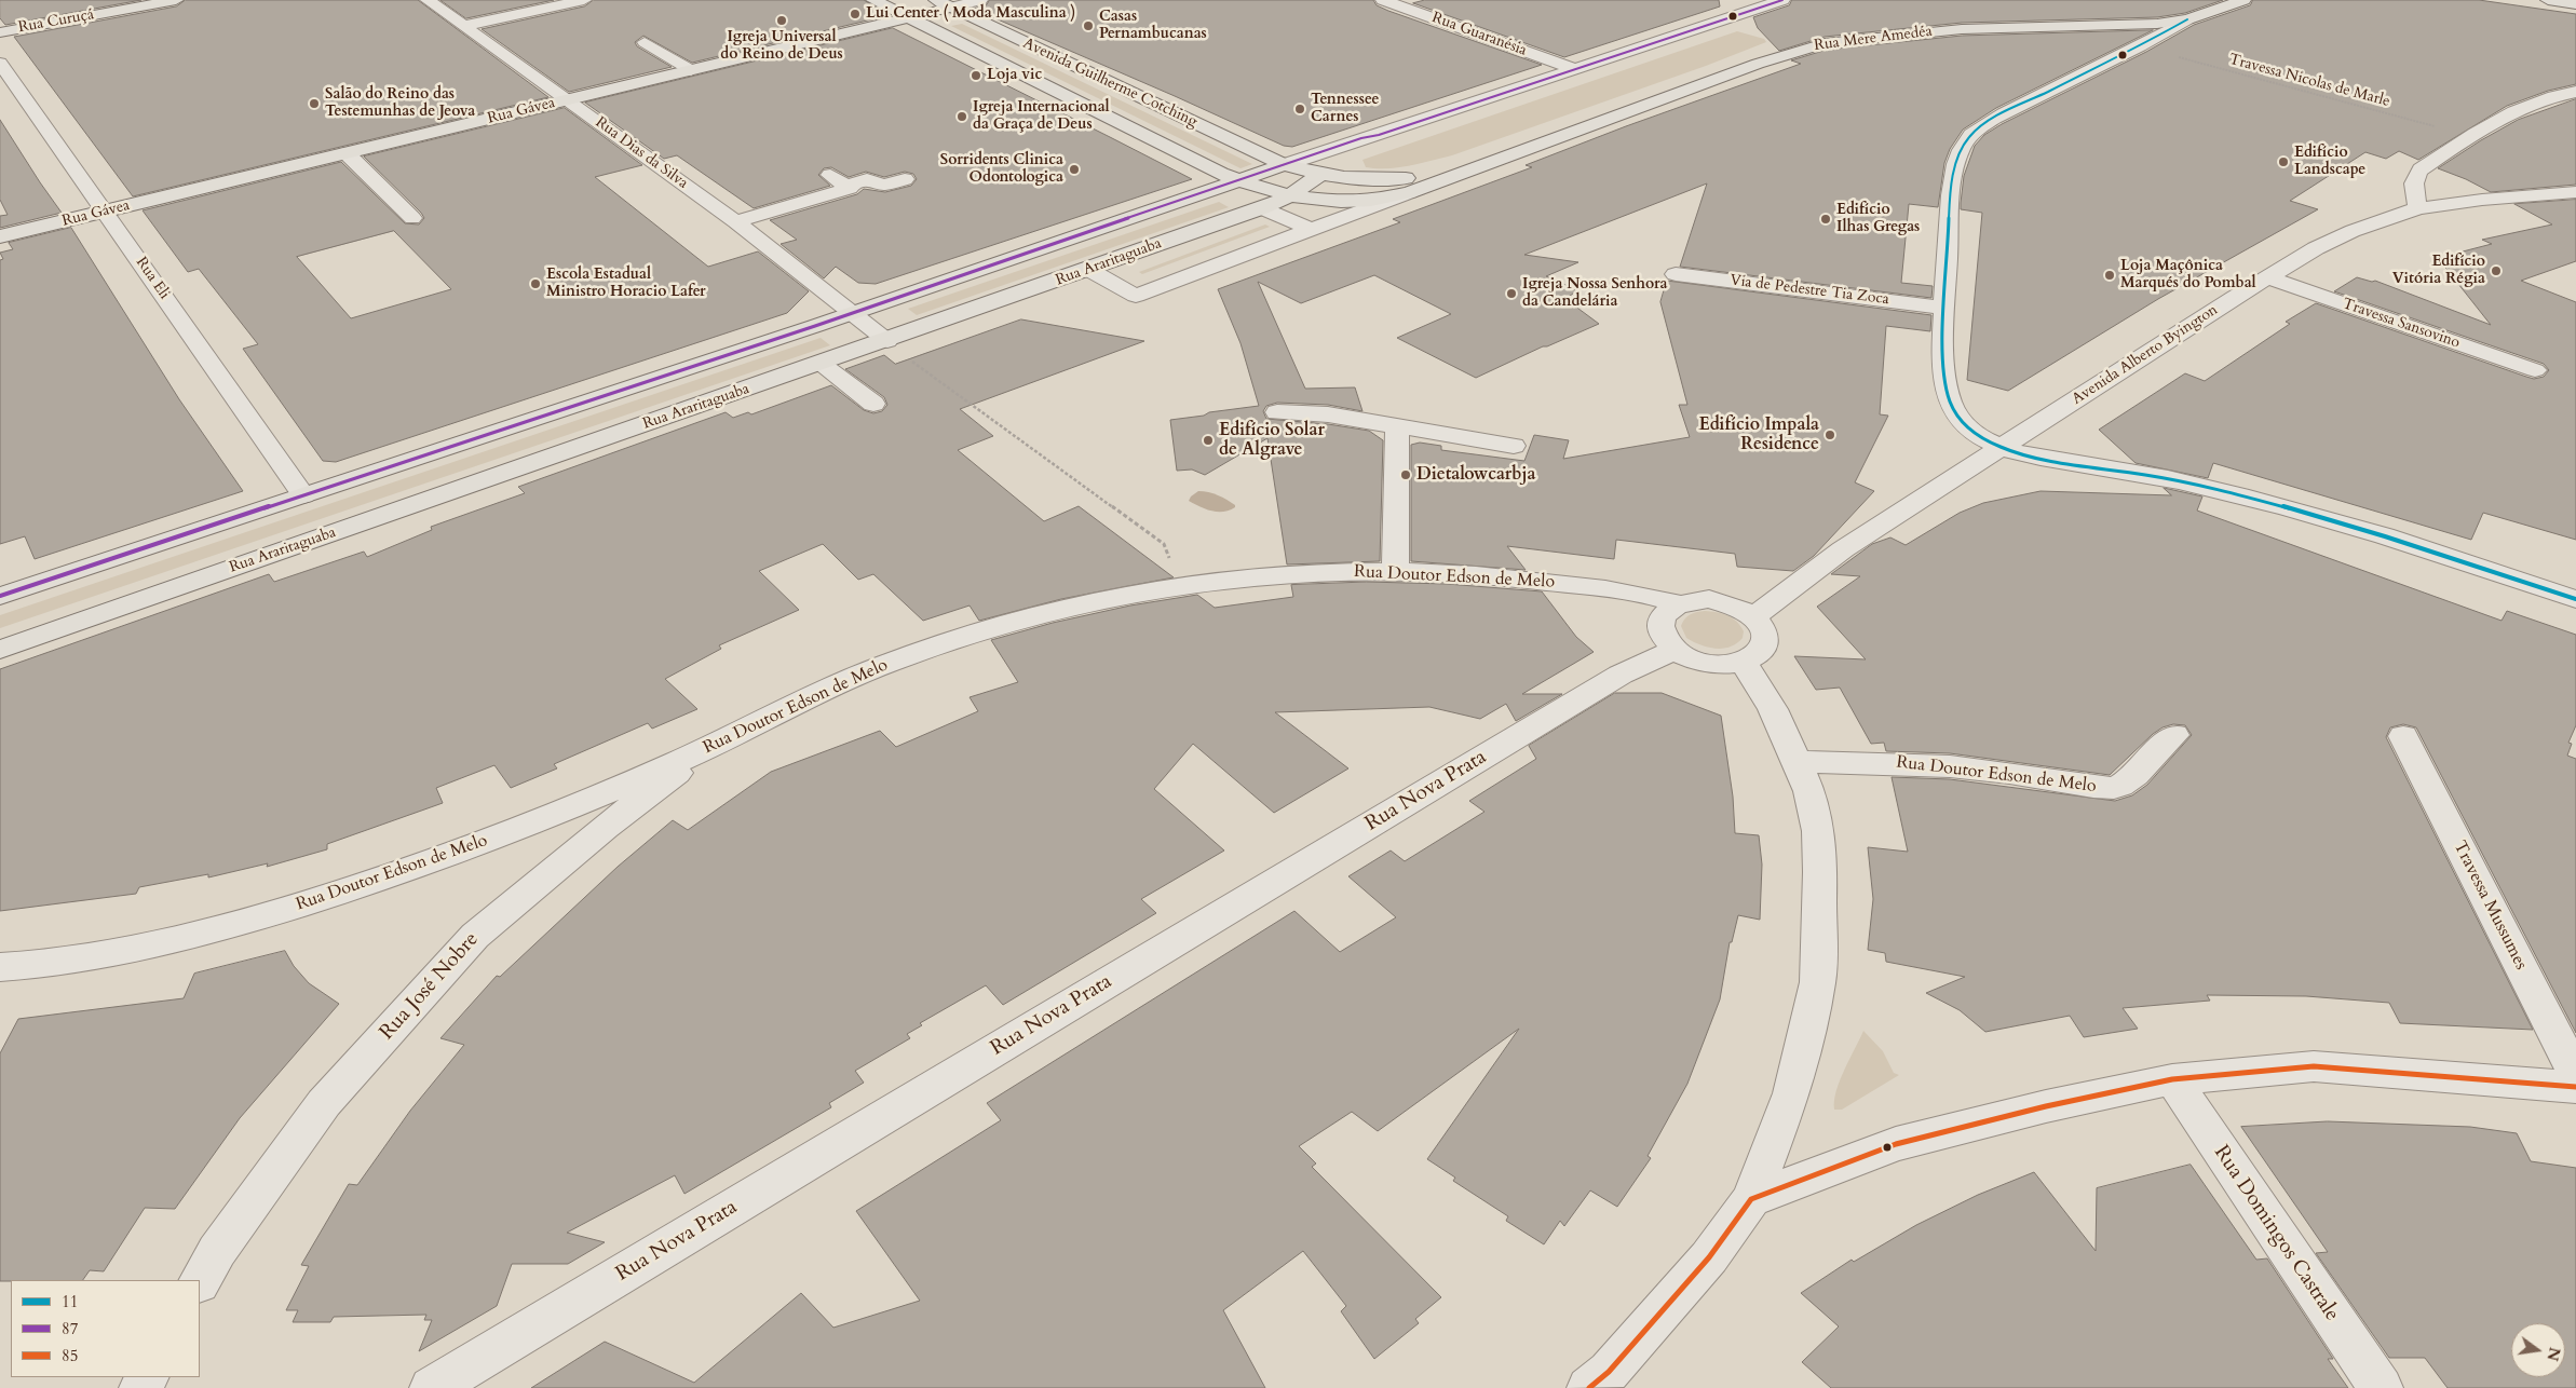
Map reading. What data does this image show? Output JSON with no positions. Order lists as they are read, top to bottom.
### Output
{
  "streets": {
    "main road": [
      "Rua Curuçá",
      "Rua Mere Amedéa",
      "Avenida Guilherme Cotching",
      "Rua Gávea",
      "Rua Araritaguaba"
    ],
    "street": [
      "Rua Guaranésia",
      "Rua Dias da Silva",
      "Rua Eli",
      "Via de Pedestre Tia Zoca",
      "Travessa Sansovino",
      "Avenida Alberto Byington",
      "Rua Doutor Edson de Melo",
      "Rua Nova Prata",
      "Travessa Mussumes",
      "Rua José Nobre",
      "Rua Domingos Castrale"
    ],
    "path": ["Travessa Nicolas de Marle"]
  },
  "crossings": [
    ["Rua Guaranésia", "Rua Araritaguaba"],
    ["Rua Mere Amedéa", "Avenida Guilherme Cotching"],
    ["Rua Mere Amedéa", "Rua Araritaguaba"],
    ["Avenida Guilherme Cotching", "Rua Gávea"],
    ["Avenida Guilherme Cotching", "Rua Araritaguaba"],
    ["Rua Gávea", "Rua Dias da Silva"],
    ["Rua Gávea", "Rua Eli"],
    ["Rua Dias da Silva", "Rua Araritaguaba"],
    ["Rua Araritaguaba", "Rua Eli"],
    ["Travessa Sansovino", "Avenida Alberto Byington"],
    ["Avenida Alberto Byington", "Rua Doutor Edson de Melo"],
    ["Avenida Alberto Byington", "Rua Nova Prata"],
    ["Rua Doutor Edson de Melo", "Rua Nova Prata"],
    ["Rua Doutor Edson de Melo", "Rua José Nobre"]
  ],
  "places": [
    "Lui Center ( Moda Masculina )",
    "Igreja Universal do Reino de Deus",
    "Casas Pernambucanas",
    "Loja vic",
    "Salão do Reino das Testemunhas de Jeova",
    "Tennessee Carnes",
    "Igreja Internacional da Graça de Deus",
    "Edifício Landscape",
    "Sorridents Clinica Odontologica",
    "Edifício Ilhas Gregas",
    "Edifício Vitória Régia",
    "Loja Maçônica Marqués do Pombal",
    "Escola Estadual Ministro Horacio Lafer",
    "Igreja Nossa Senhora da Candelária",
    "Edifício Impala Residence",
    "Edifício Solar de Algrave",
    "Dietalowcarbja"
  ],
  "lines": ["transit line 87", "transit line 11", "transit line 85"],
  "legend": ["11", "87", "85"],
  "north": "right"
}
